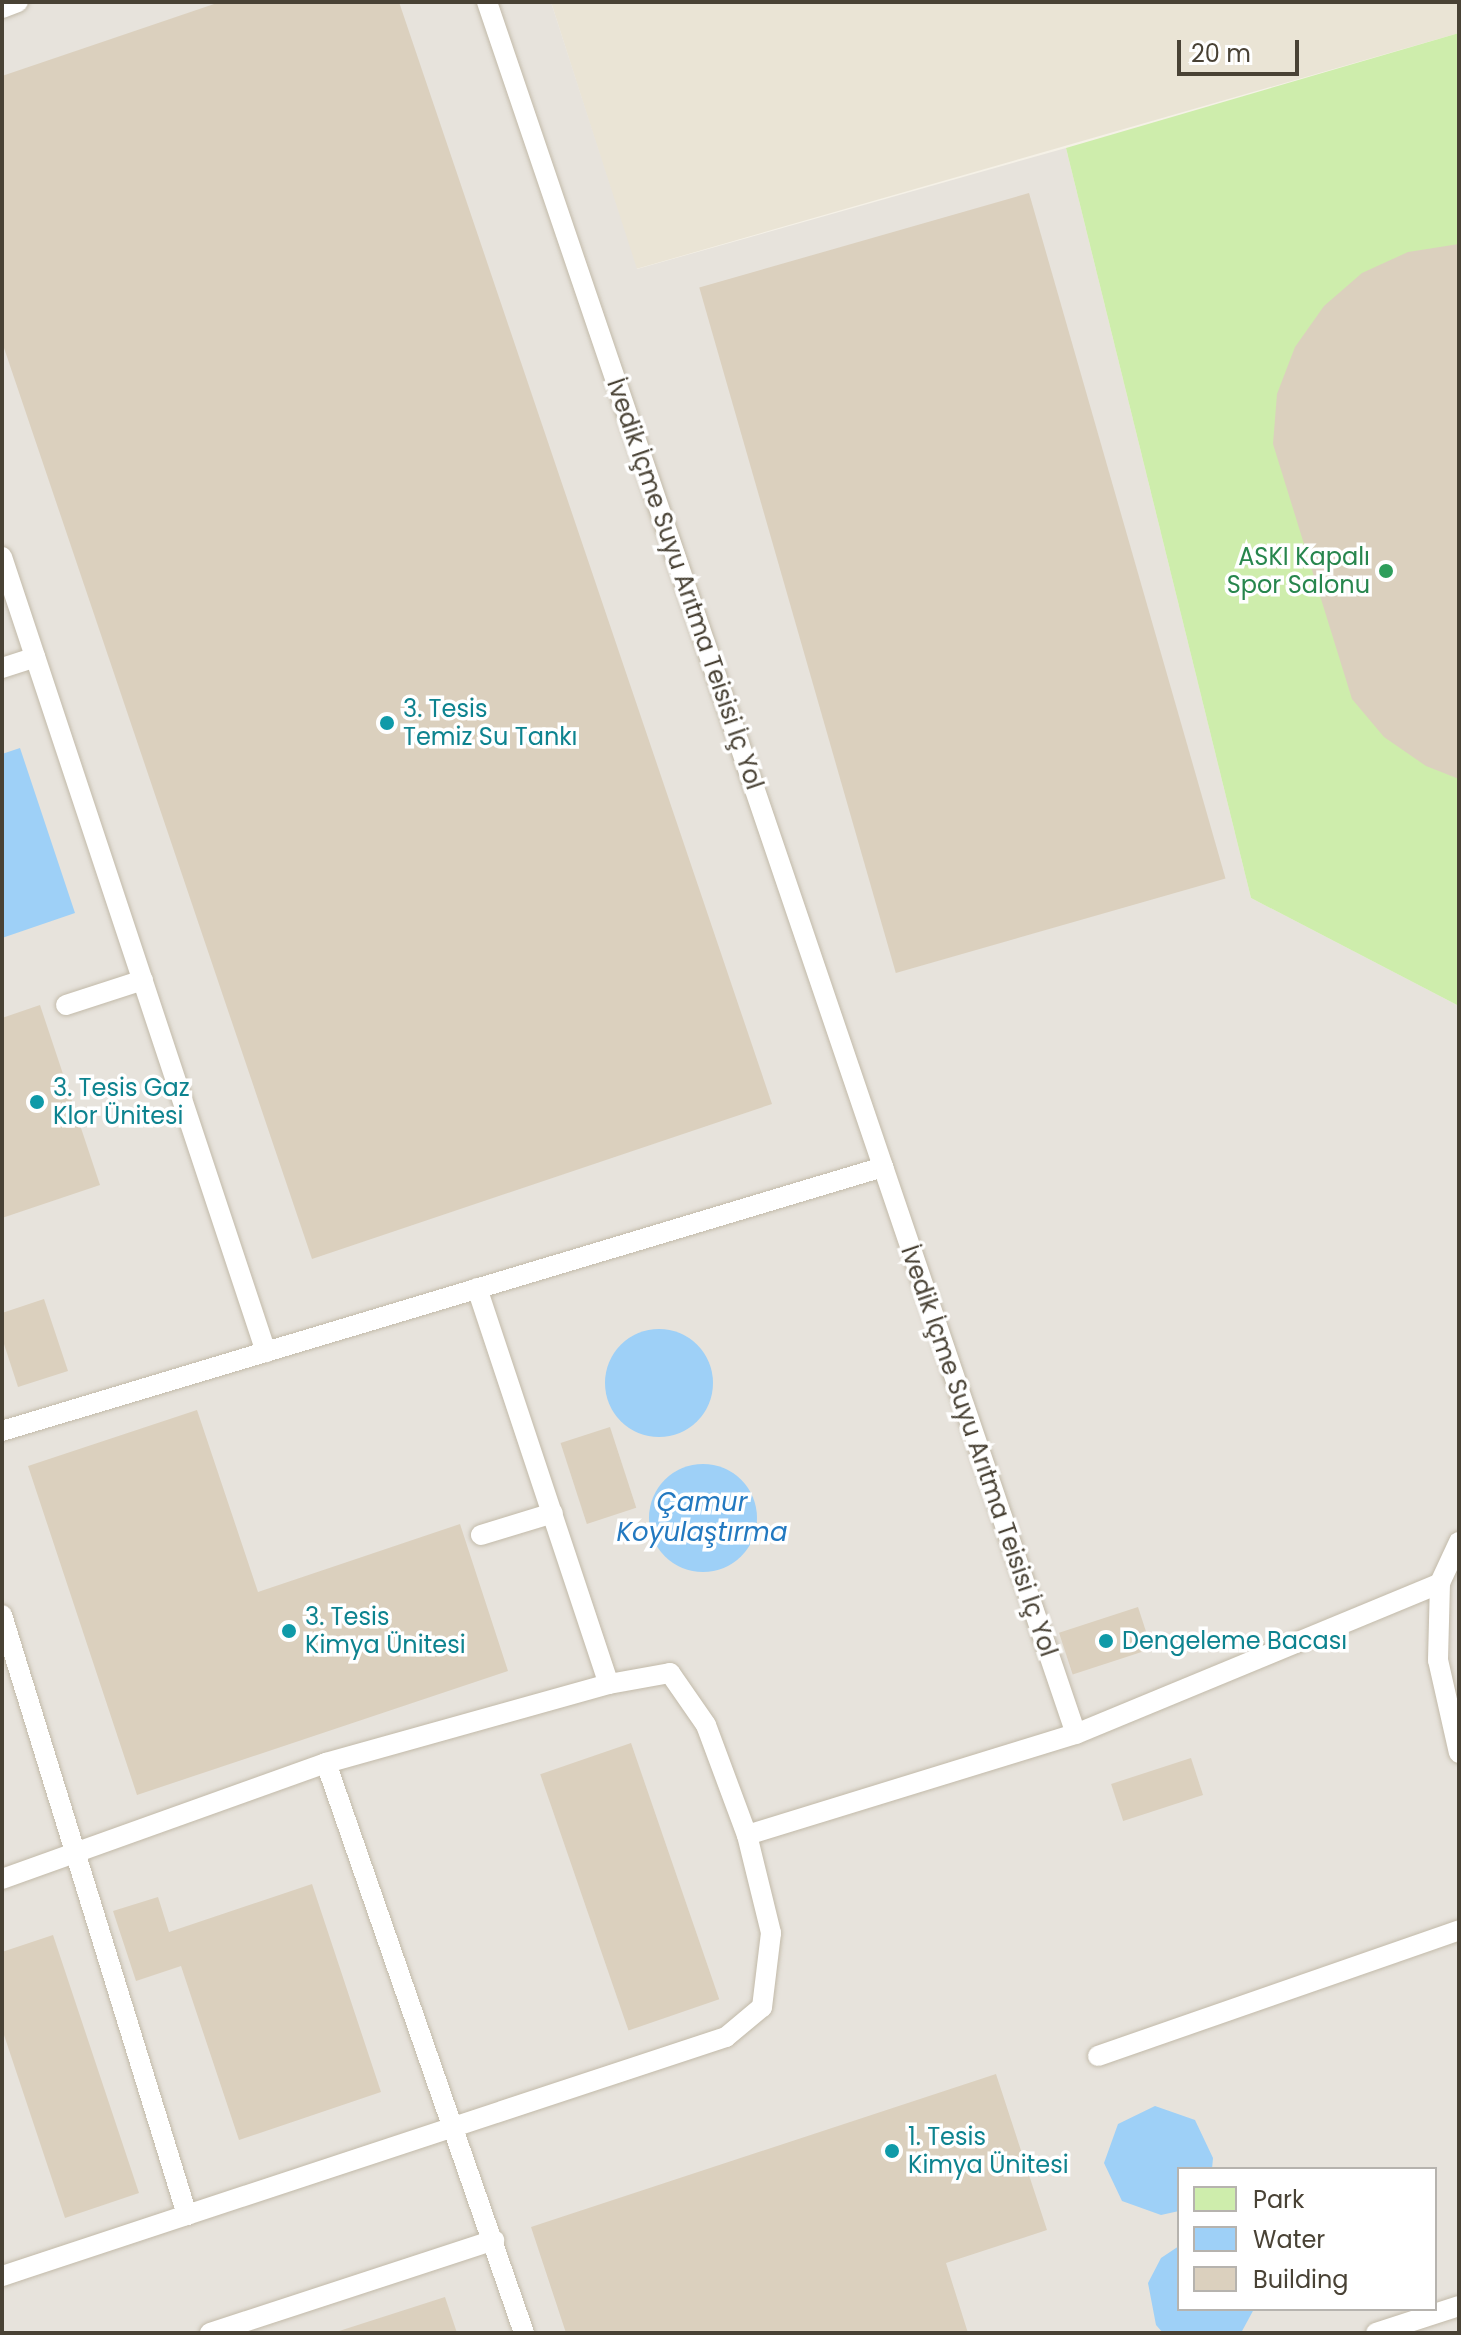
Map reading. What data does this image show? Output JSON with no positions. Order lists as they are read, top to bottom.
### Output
{
  "streets": {
    "lane": ["İvedik İçme Suyu Arıtma Teisisi İç Yol"]
  },
  "water": ["Çamur Koyulaştırma"],
  "places": [
    "ASKI Kapalı Spor Salonu",
    "3. Tesis Temiz Su Tankı",
    "3. Tesis Gaz Klor Ünitesi",
    "3. Tesis Kimya Ünitesi",
    "Dengeleme Bacası",
    "1. Tesis Kimya Ünitesi"
  ],
  "legend": ["Park", "Water", "Building"],
  "scale_bar": "20 m"
}
